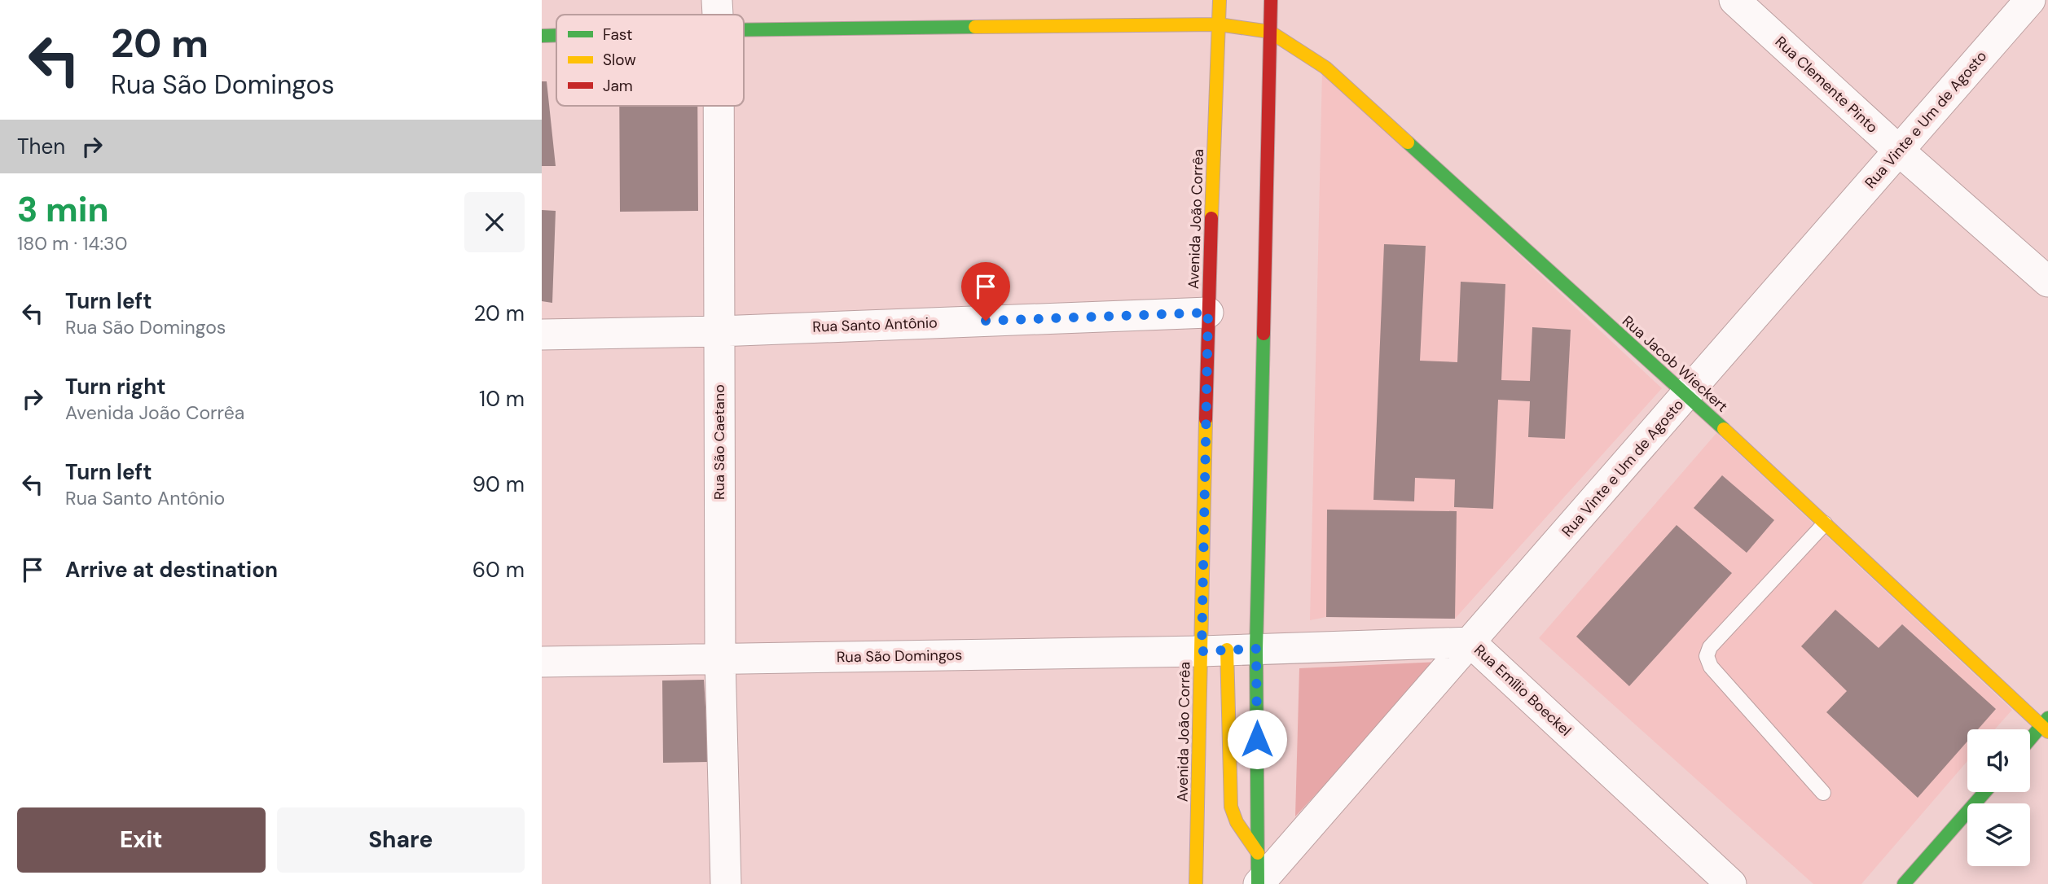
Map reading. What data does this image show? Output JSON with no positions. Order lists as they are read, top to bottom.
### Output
{
  "streets": {
    "main road": ["Avenida João Corrêa", "Rua Jacob Wieckert"],
    "street": [
      "Rua Clemente Pinto",
      "Rua Vinte e Um de Agosto",
      "Rua Santo Antônio",
      "Rua São Caetano",
      "Rua São Domingos",
      "Rua Emílio Boeckel"
    ]
  },
  "crossings": [
    ["Rua Clemente Pinto", "Rua Vinte e Um de Agosto"],
    ["Rua Vinte e Um de Agosto", "Rua Jacob Wieckert"],
    ["Rua Vinte e Um de Agosto", "Rua Emílio Boeckel"],
    ["Avenida João Corrêa", "Rua Santo Antônio"],
    ["Avenida João Corrêa", "Rua São Domingos"],
    ["Rua Santo Antônio", "Rua São Caetano"],
    ["Rua São Caetano", "Rua São Domingos"],
    ["Rua São Domingos", "Rua Emílio Boeckel"]
  ],
  "legend": ["Fast", "Slow", "Jam"],
  "page": {
    "turn": ["20 m", "Rua São Domingos"],
    "then": "Then",
    "heading": ["3 min", "180 m · 14:30"],
    "list": [
      {
        "name": "Turn left",
        "note": "Rua São Domingos",
        "value": "20 m"
      },
      {
        "name": "Turn right",
        "note": "Avenida João Corrêa",
        "value": "10 m"
      },
      {
        "name": "Turn left",
        "note": "Rua Santo Antônio",
        "value": "90 m"
      },
      {
        "name": "Arrive at destination",
        "value": "60 m"
      }
    ],
    "buttons": ["Exit", "Share"]
  }
}
